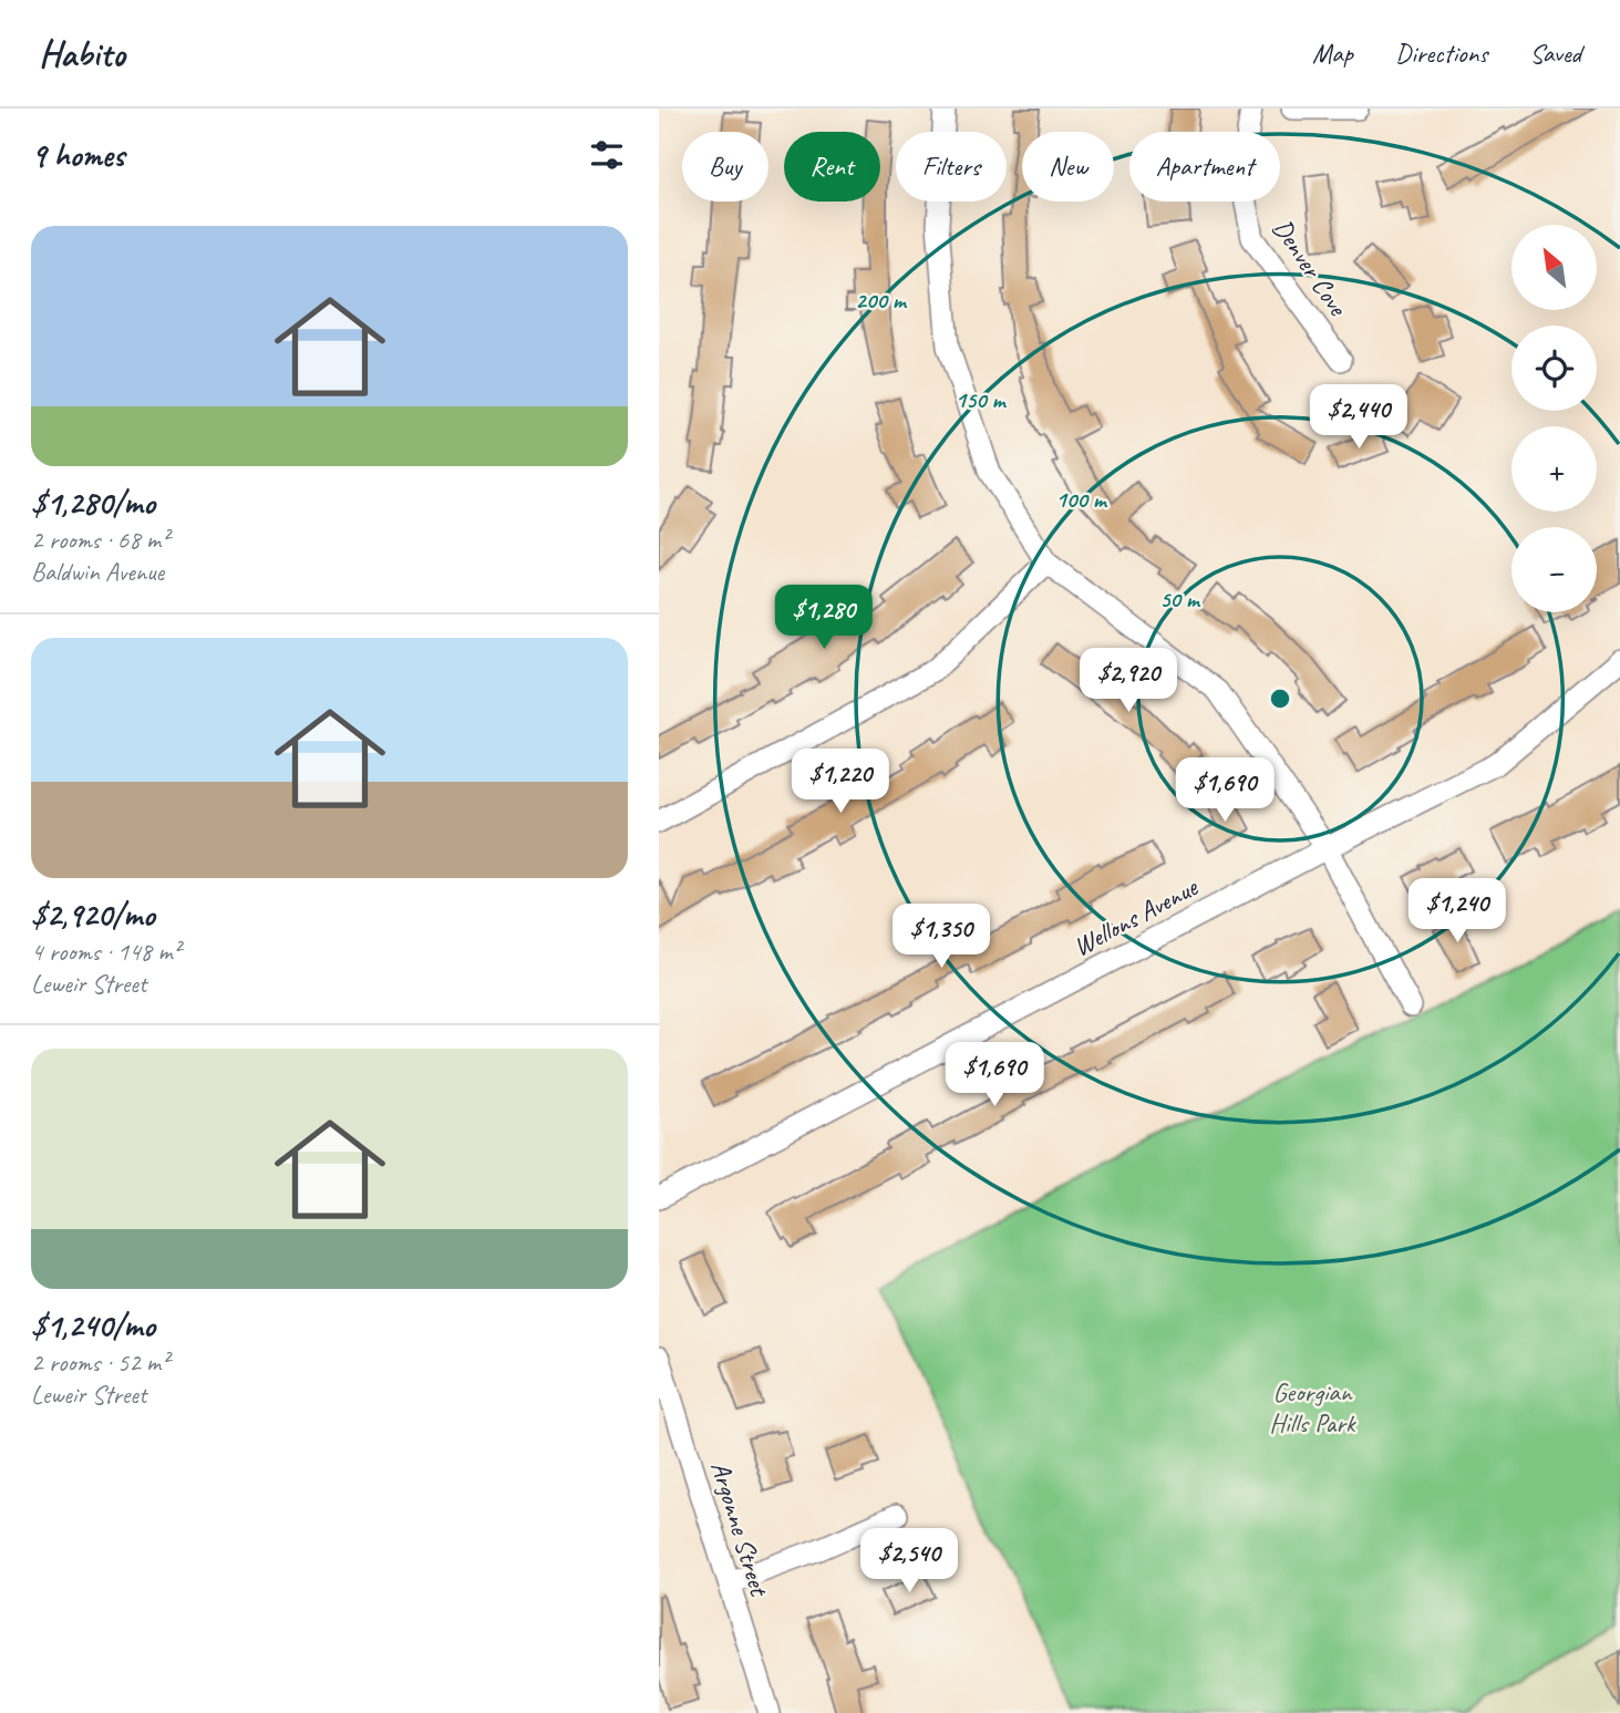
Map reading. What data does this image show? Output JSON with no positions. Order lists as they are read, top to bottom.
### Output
{
  "streets": {
    "street": ["Denver Cove", "Wellons Avenue", "Argonne Street"]
  },
  "parks": ["Georgian Hills Park"],
  "north": "top left",
  "page": {
    "header": "Habito",
    "nav": ["Map", "Directions", "Saved"],
    "heading": "9 homes",
    "chip": [
      "Buy",
      "Rent",
      "Filters",
      "New",
      "Apartment"
    ],
    "list": [
      {
        "name": "$1,280/mo",
        "note": "2 rooms · 68 m² · Baldwin Avenue"
      },
      {
        "name": "$2,920/mo",
        "note": "4 rooms · 148 m² · Leweir Street"
      },
      {
        "name": "$1,240/mo",
        "note": "2 rooms · 52 m² · Leweir Street"
      }
    ],
    "map_buttons": ["+", "−"],
    "price": [
      "$2,440",
      "$1,280",
      "$2,920",
      "$1,220",
      "$1,690",
      "$1,240",
      "$1,350",
      "$1,690",
      "$2,540"
    ]
  },
  "rings": [
    "200 m",
    "150 m",
    "100 m",
    "50 m"
  ]
}
